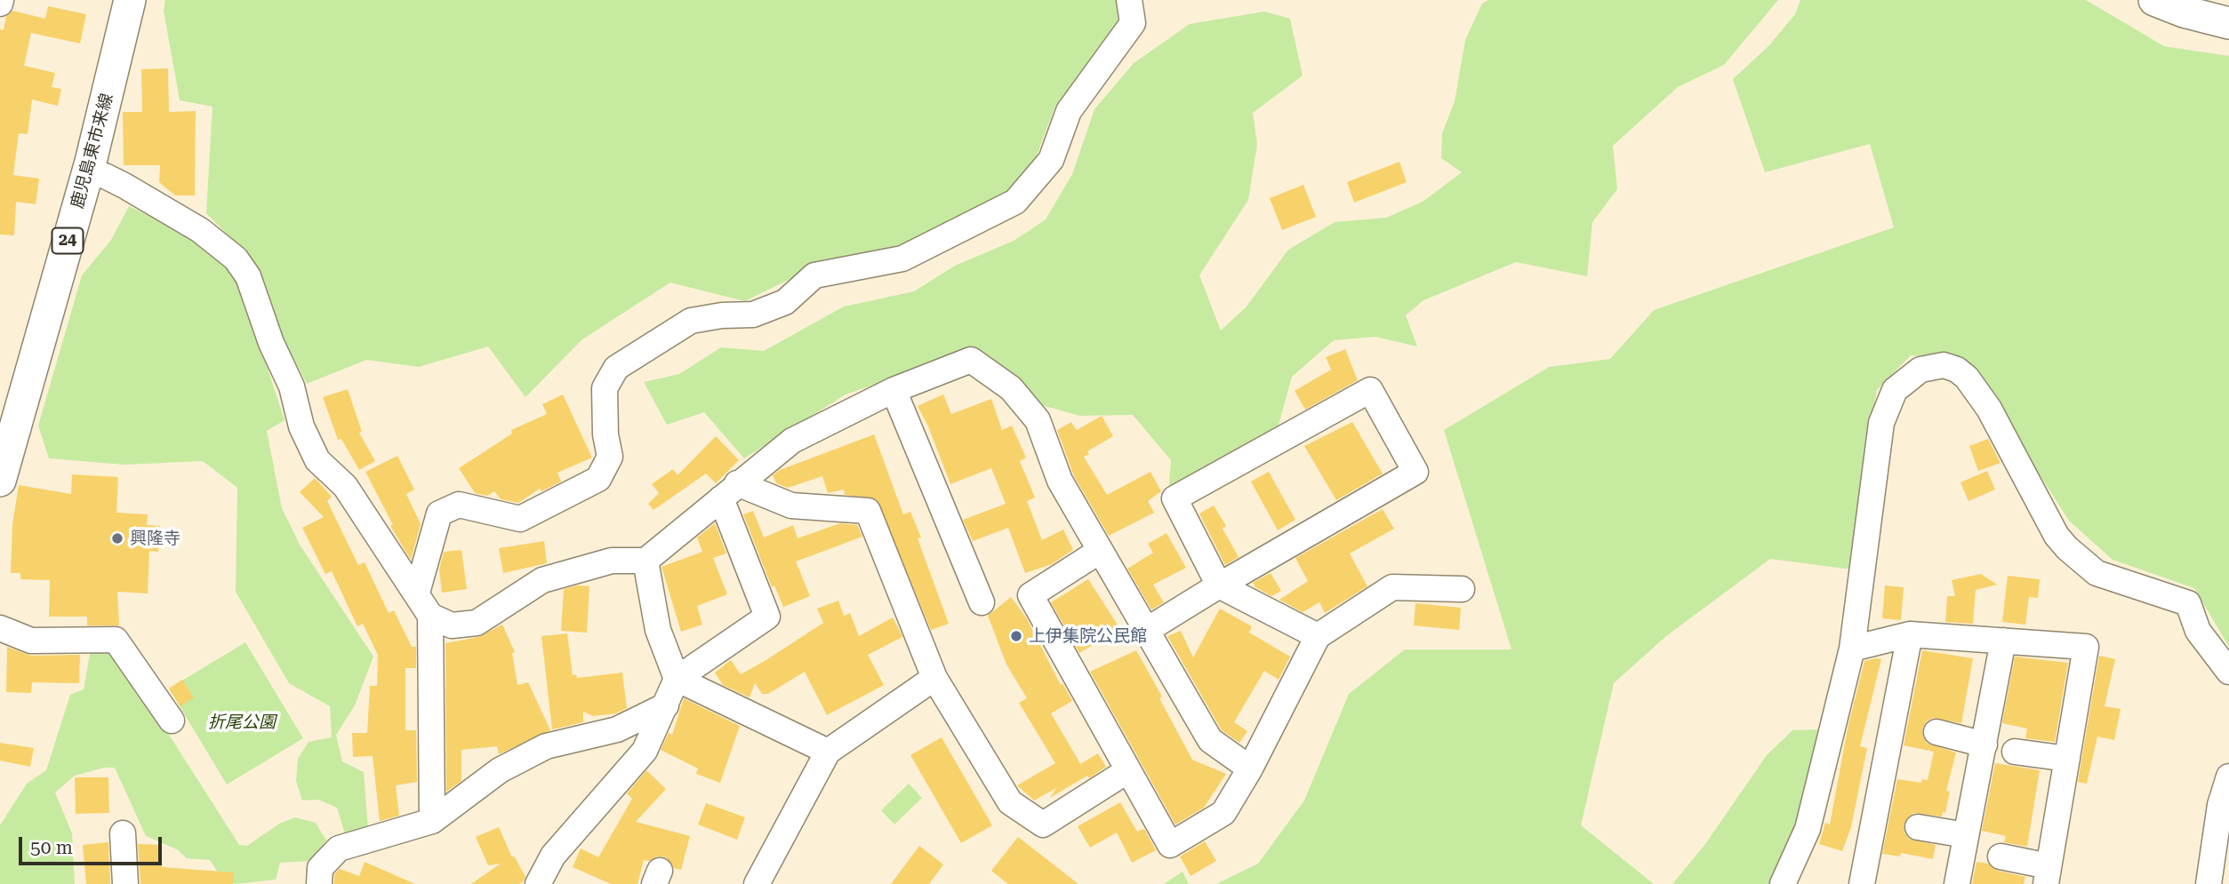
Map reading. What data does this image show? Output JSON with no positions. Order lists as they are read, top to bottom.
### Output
{
  "streets": {
    "main road": ["鹿児島東市来線", "24"]
  },
  "parks": ["折尾公園"],
  "places": ["興隆寺", "上伊集院公民館"],
  "scale_bar": "50 m"
}
